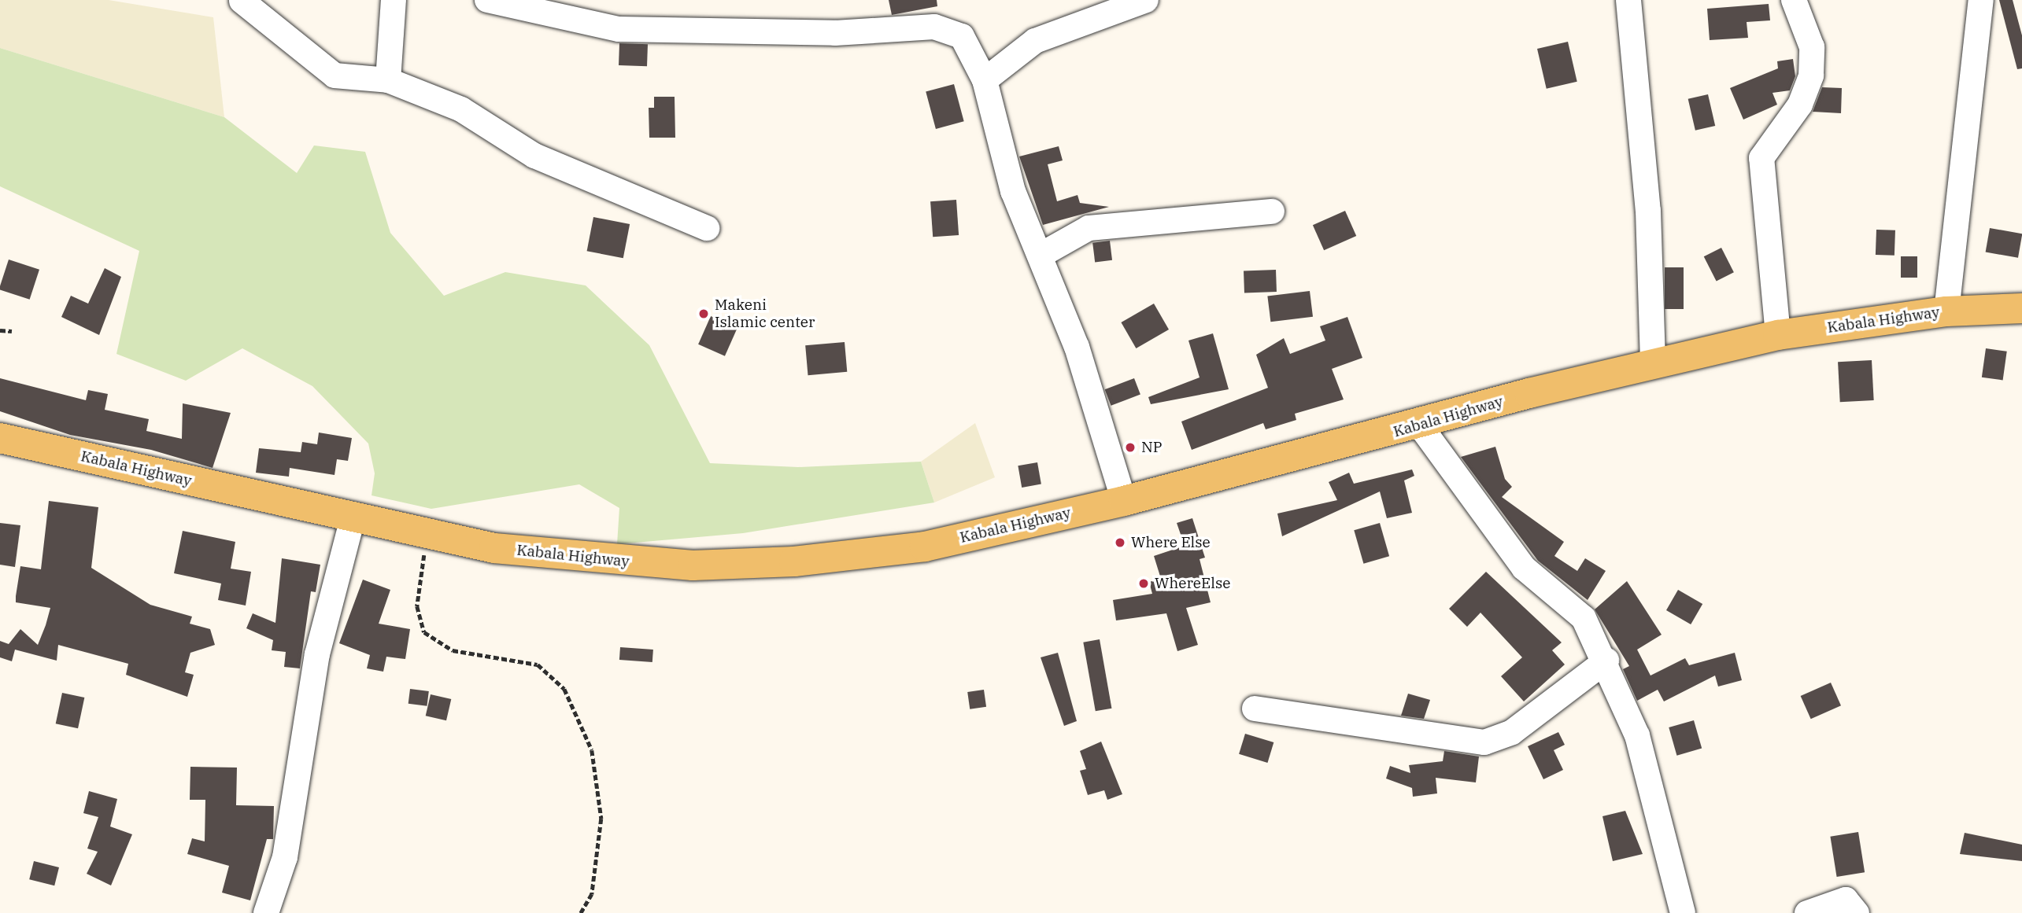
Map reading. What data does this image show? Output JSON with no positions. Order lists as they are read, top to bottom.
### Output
{
  "streets": {
    "main road": ["Kabala Highway"]
  },
  "places": [
    "Makeni Islamic center",
    "NP",
    "Where Else",
    "WhereElse"
  ]
}
